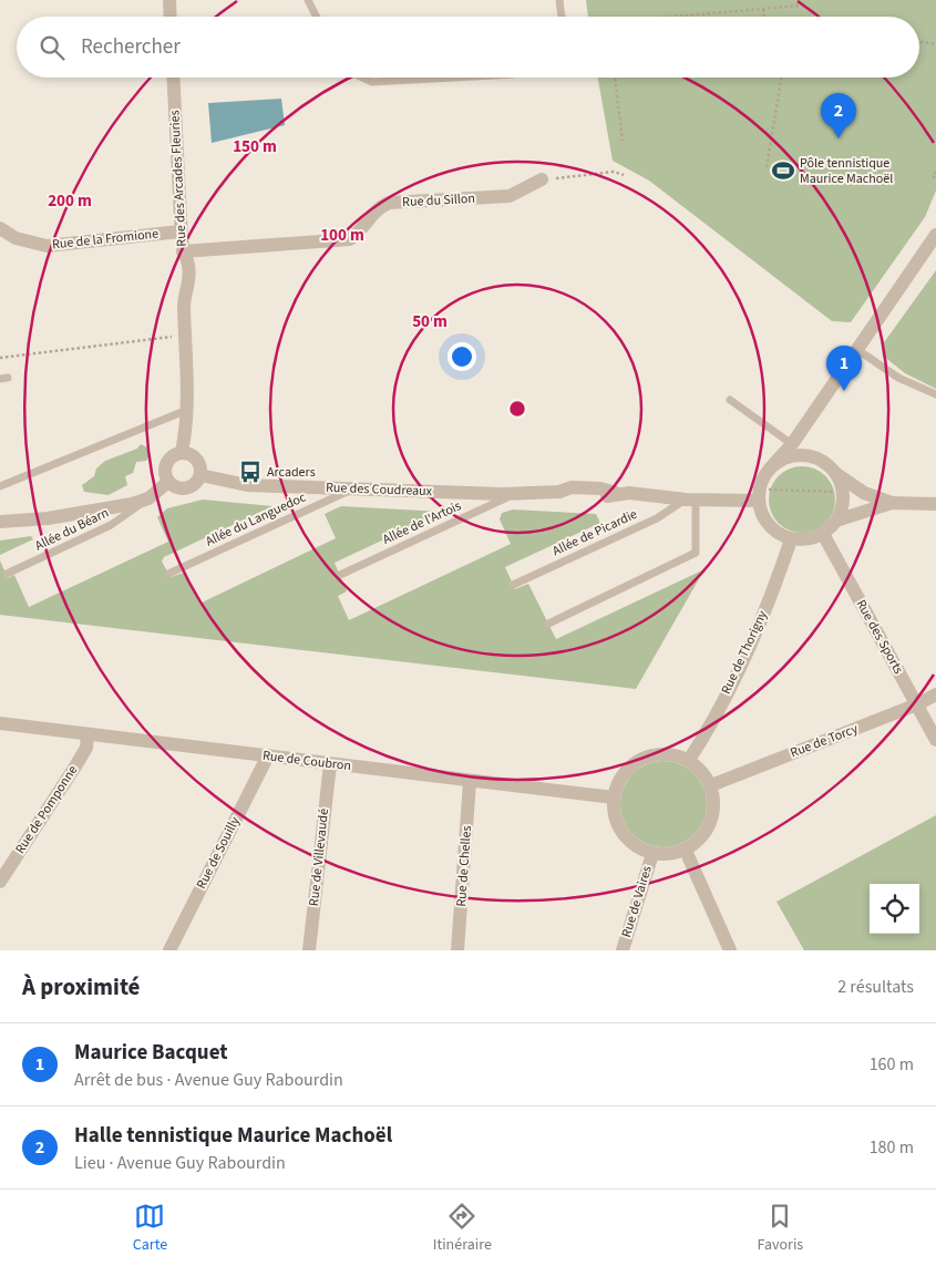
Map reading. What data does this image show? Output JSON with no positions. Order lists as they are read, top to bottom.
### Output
{
  "streets": {
    "street": [
      "Rue des Arcades Fleuries",
      "Rue du Sillon",
      "Rue de la Fromione",
      "Rue des Coudreaux",
      "Rue des Sports",
      "Rue de Thorigny",
      "Rue de Torcy",
      "Rue de Coubron",
      "Rue de Pomponne",
      "Rue de Souilly",
      "Rue de Villevaudé",
      "Rue de Chelles",
      "Rue de Vaires"
    ],
    "lane": [
      "Allée du Languedoc",
      "Allée de l'Artois",
      "Allée du Béarn",
      "Allée de Picardie"
    ]
  },
  "crossings": [
    ["Rue des Arcades Fleuries", "Rue du Sillon"],
    ["Rue des Arcades Fleuries", "Rue de la Fromione"],
    ["Rue des Arcades Fleuries", "Rue des Coudreaux"],
    ["Rue des Coudreaux", "Allée du Languedoc"],
    ["Rue des Coudreaux", "Allée de l'Artois"],
    ["Rue des Coudreaux", "Allée de Picardie"],
    ["Rue des Sports", "Rue de Torcy"],
    ["Rue de Thorigny", "Rue de Torcy"],
    ["Rue de Thorigny", "Rue de Coubron"],
    ["Rue de Thorigny", "Rue de Vaires"],
    ["Rue de Torcy", "Rue de Coubron"],
    ["Rue de Torcy", "Rue de Vaires"],
    ["Rue de Coubron", "Rue de Pomponne"],
    ["Rue de Coubron", "Rue de Souilly"],
    ["Rue de Coubron", "Rue de Villevaudé"],
    ["Rue de Coubron", "Rue de Chelles"],
    ["Rue de Coubron", "Rue de Vaires"]
  ],
  "places": {
    "sports": ["Pôle tennistique Maurice Machoël"],
    "bus stop": ["Arcaders"]
  },
  "page": {
    "search": "Rechercher",
    "pins": ["2", "1"],
    "heading": ["À proximité", "2 résultats"],
    "list": [
      {
        "mark": "1",
        "name": "Maurice Bacquet",
        "note": "Arrêt de bus · Avenue Guy Rabourdin",
        "value": "160 m"
      },
      {
        "mark": "2",
        "name": "Halle tennistique Maurice Machoël",
        "note": "Lieu · Avenue Guy Rabourdin",
        "value": "180 m"
      }
    ],
    "nav": ["Carte", "Itinéraire", "Favoris"]
  },
  "rings": [
    "150 m",
    "200 m",
    "100 m",
    "50 m"
  ]
}
